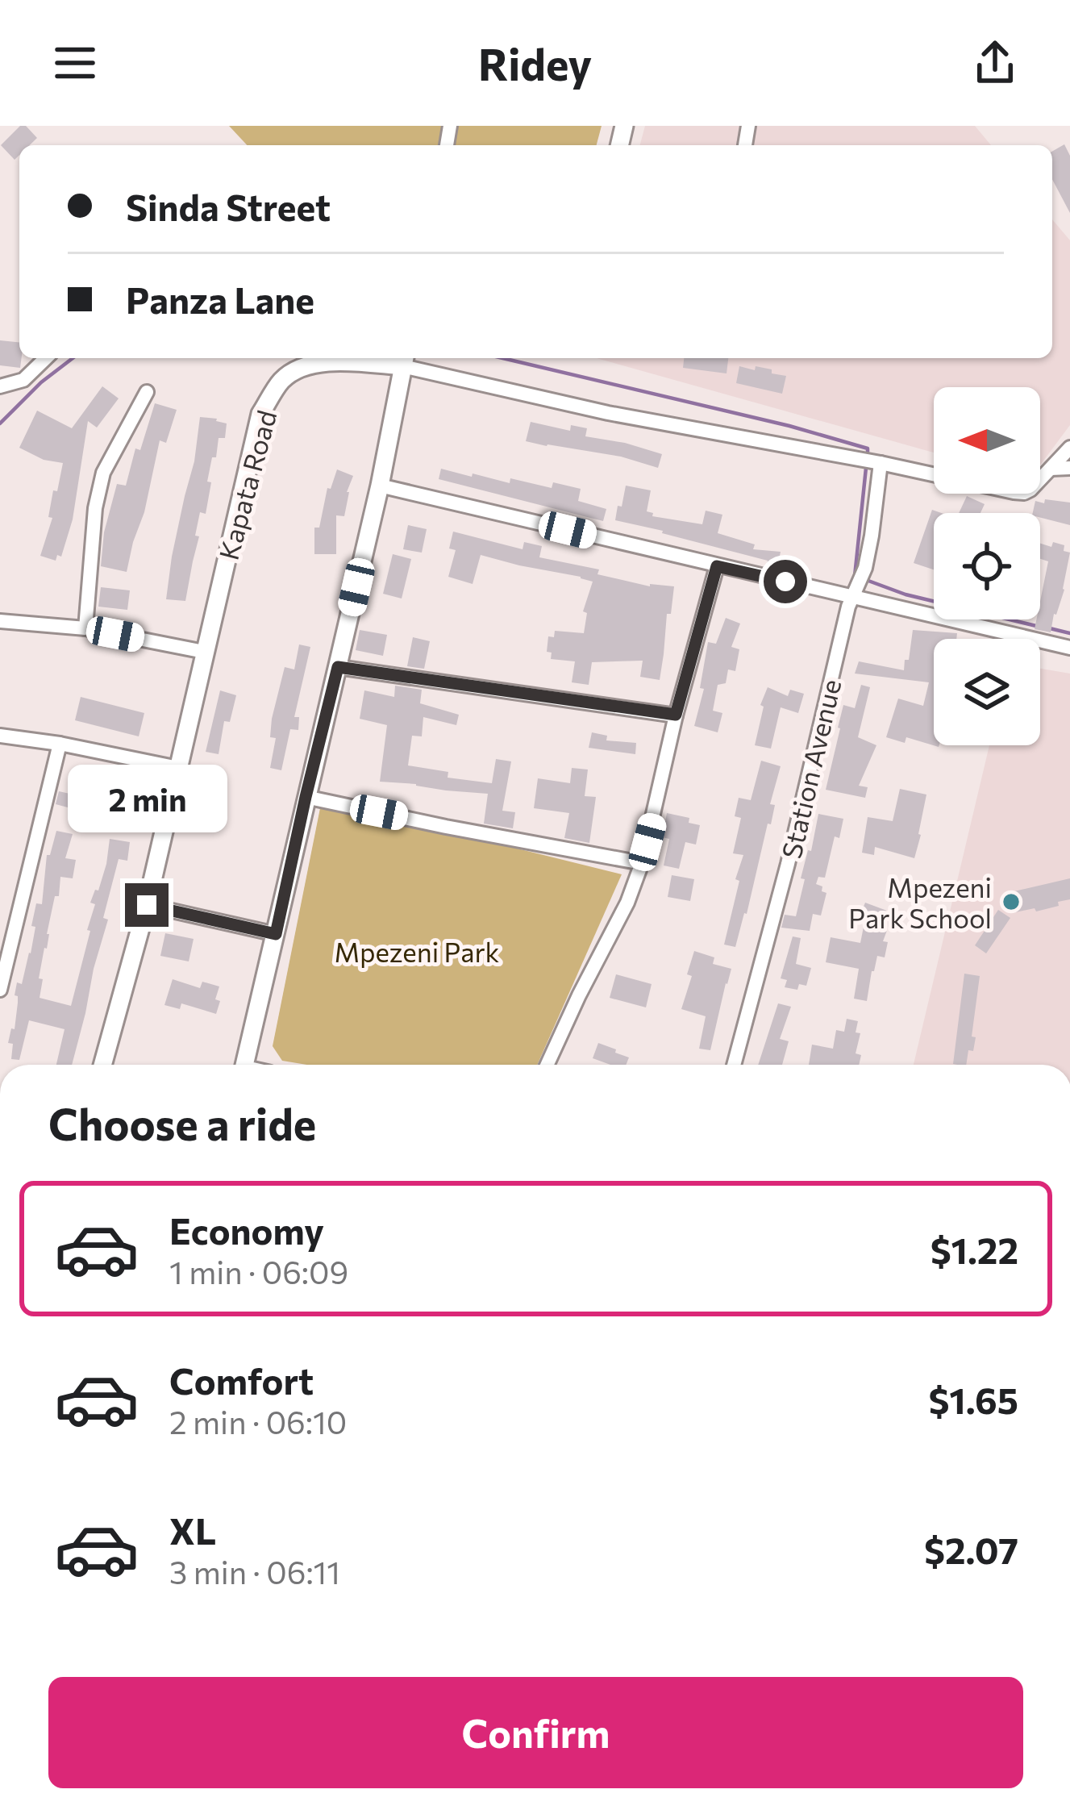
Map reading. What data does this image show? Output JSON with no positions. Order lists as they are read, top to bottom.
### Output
{
  "streets": {
    "street": ["Kapata Road", "Station Avenue"]
  },
  "crossings": [
    ["Kapata Road", "Station Avenue"]
  ],
  "parks": ["Mpezeni Park"],
  "places": ["Mpezeni Park School"],
  "north": "left",
  "page": {
    "header": "Ridey",
    "banner": ["Sinda Street", "Panza Lane"],
    "bubble": "2 min",
    "heading": "Choose a ride",
    "list": [
      {
        "name": "Economy",
        "note": "1 min · 06:09",
        "value": "$1.22"
      },
      {
        "name": "Comfort",
        "note": "2 min · 06:10",
        "value": "$1.65"
      },
      {
        "name": "XL",
        "note": "3 min · 06:11",
        "value": "$2.07"
      }
    ],
    "buttons": "Confirm"
  }
}
